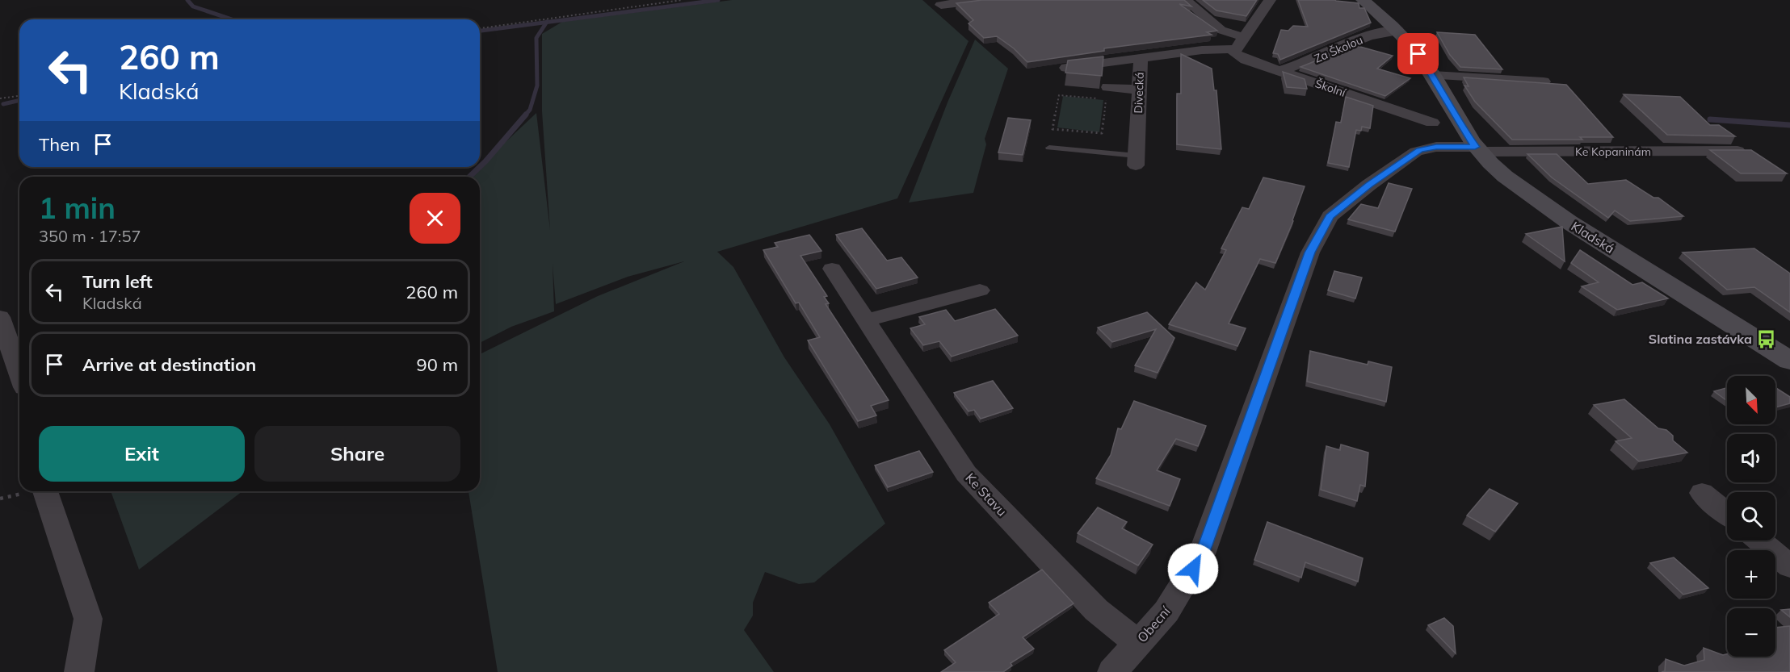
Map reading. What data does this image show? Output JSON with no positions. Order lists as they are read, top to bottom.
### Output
{
  "streets": {
    "main road": ["Kladská"],
    "street": [
      "Za Školou",
      "Školní",
      "Divecká",
      "Ke Kopaninám",
      "Ke Stavu",
      "Obecní"
    ]
  },
  "crossings": [
    ["Za Školou", "Školní"],
    ["Za Školou", "Kladská"],
    ["Školní", "Divecká"],
    ["Ke Kopaninám", "Kladská"],
    ["Ke Kopaninám", "Obecní"],
    ["Kladská", "Obecní"],
    ["Ke Stavu", "Obecní"]
  ],
  "places": {
    "bus stop": ["Slatina zastávka"]
  },
  "north": "bottom right",
  "page": {
    "turn": ["260 m", "Kladská"],
    "then": "Then",
    "heading": ["1 min", "350 m · 17:57"],
    "list": [
      {
        "name": "Turn left",
        "note": "Kladská",
        "value": "260 m"
      },
      {
        "name": "Arrive at destination",
        "value": "90 m"
      }
    ],
    "map_buttons": ["+", "−"],
    "buttons": ["Exit", "Share"]
  }
}
